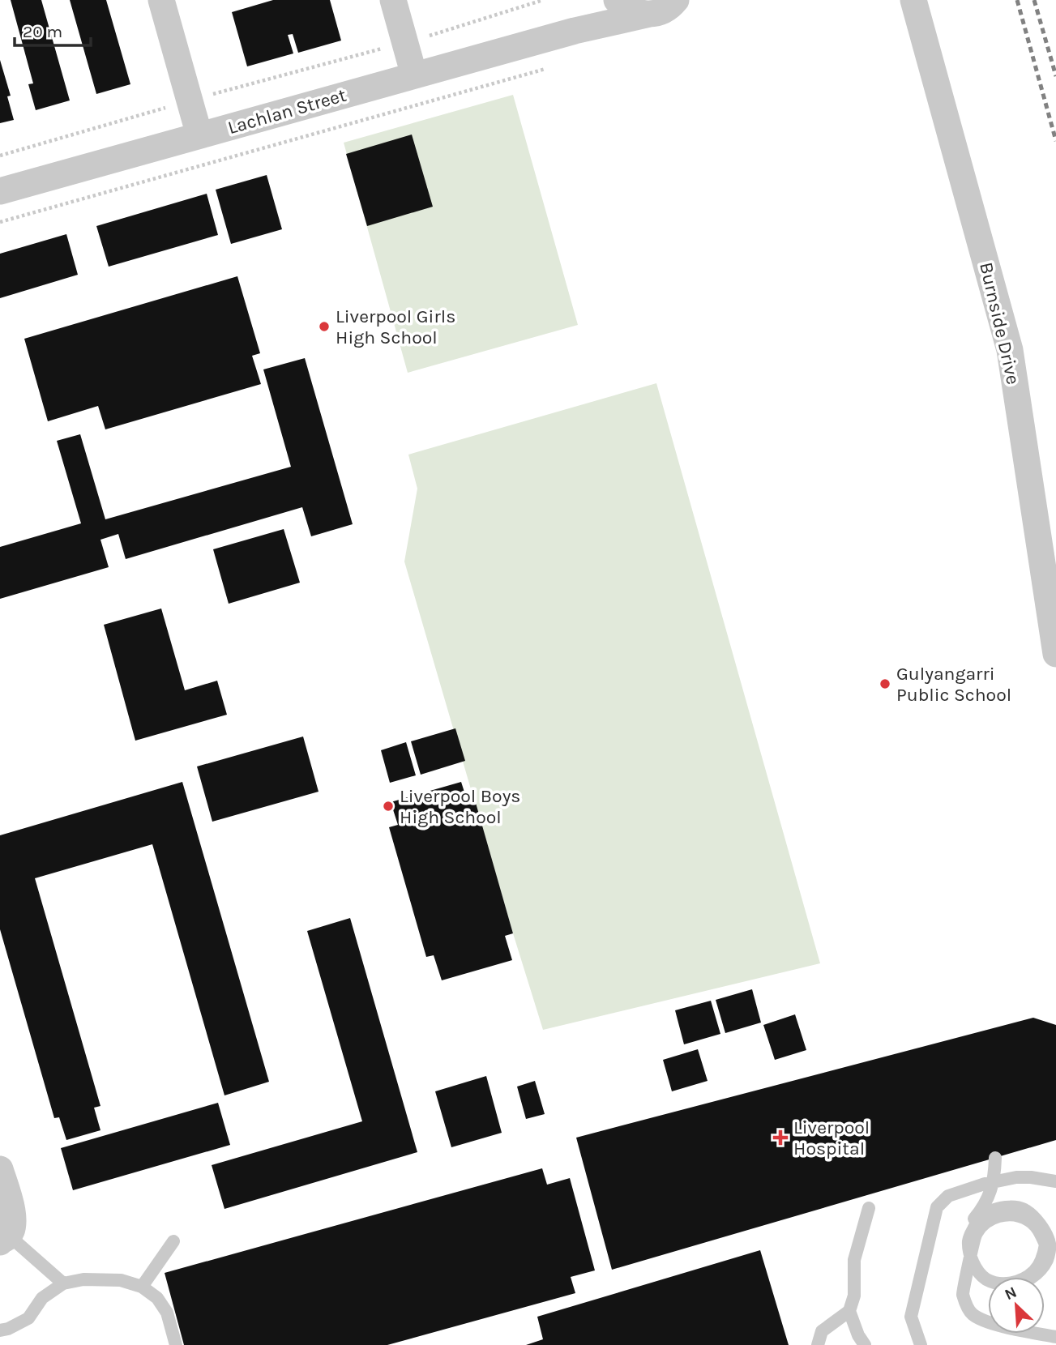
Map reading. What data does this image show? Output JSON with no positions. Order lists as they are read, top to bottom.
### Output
{
  "streets": {
    "street": ["Lachlan Street", "Burnside Drive"]
  },
  "places": {
    "other": ["Liverpool Girls High School", "Gulyangarri Public School", "Liverpool Boys High School"],
    "health": ["Liverpool Hospital"]
  },
  "scale_bar": "20 m",
  "north": "top left"
}
